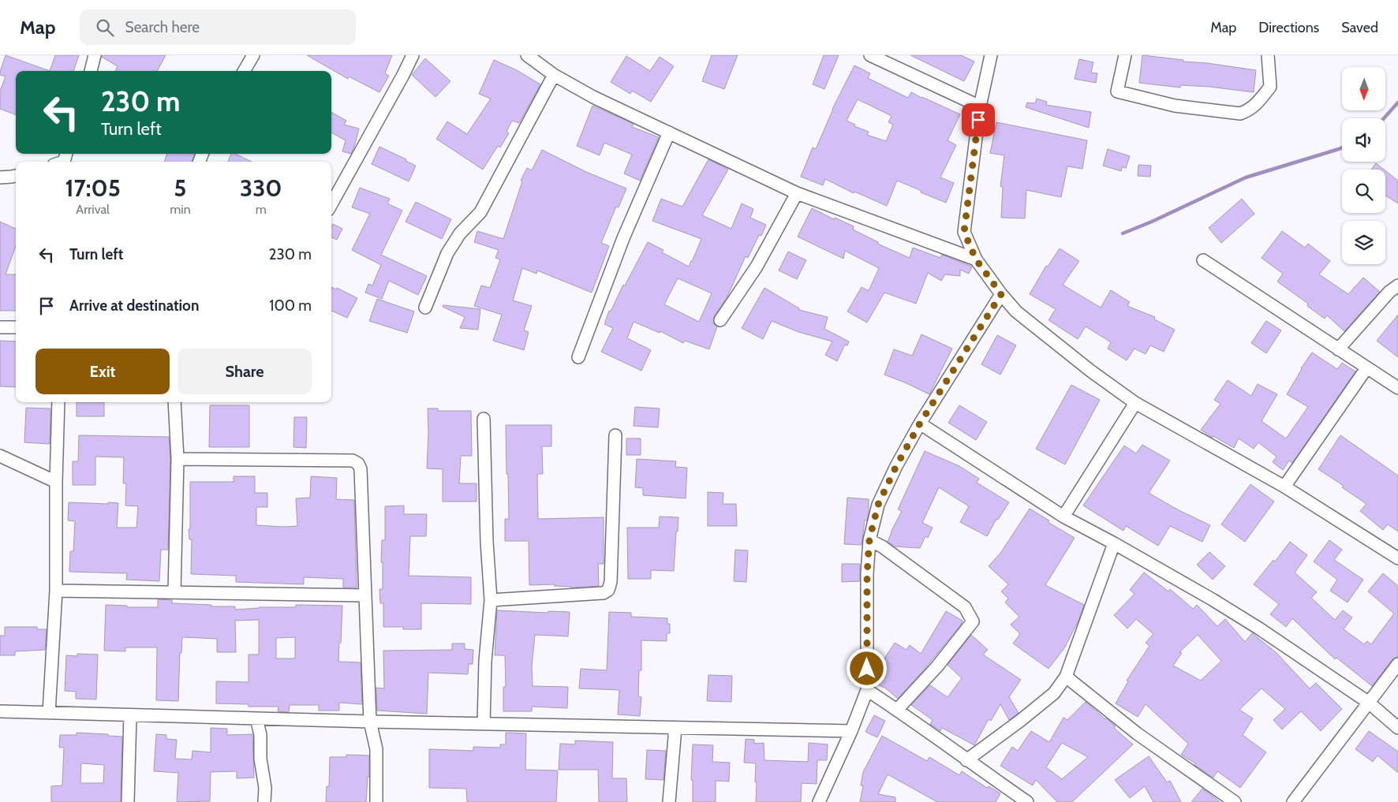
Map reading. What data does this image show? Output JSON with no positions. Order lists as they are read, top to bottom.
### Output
{
  "north": "bottom",
  "page": {
    "header": "Map",
    "search": "Search here",
    "nav": ["Map", "Directions", "Saved"],
    "turn": ["230 m", "Turn left"],
    "eta": [
      "17:05",
      "Arrival",
      "5",
      "min",
      "330",
      "m"
    ],
    "list": [
      {
        "name": "Turn left",
        "value": "230 m"
      },
      {
        "name": "Arrive at destination",
        "value": "100 m"
      }
    ],
    "buttons": ["Exit", "Share"]
  }
}
